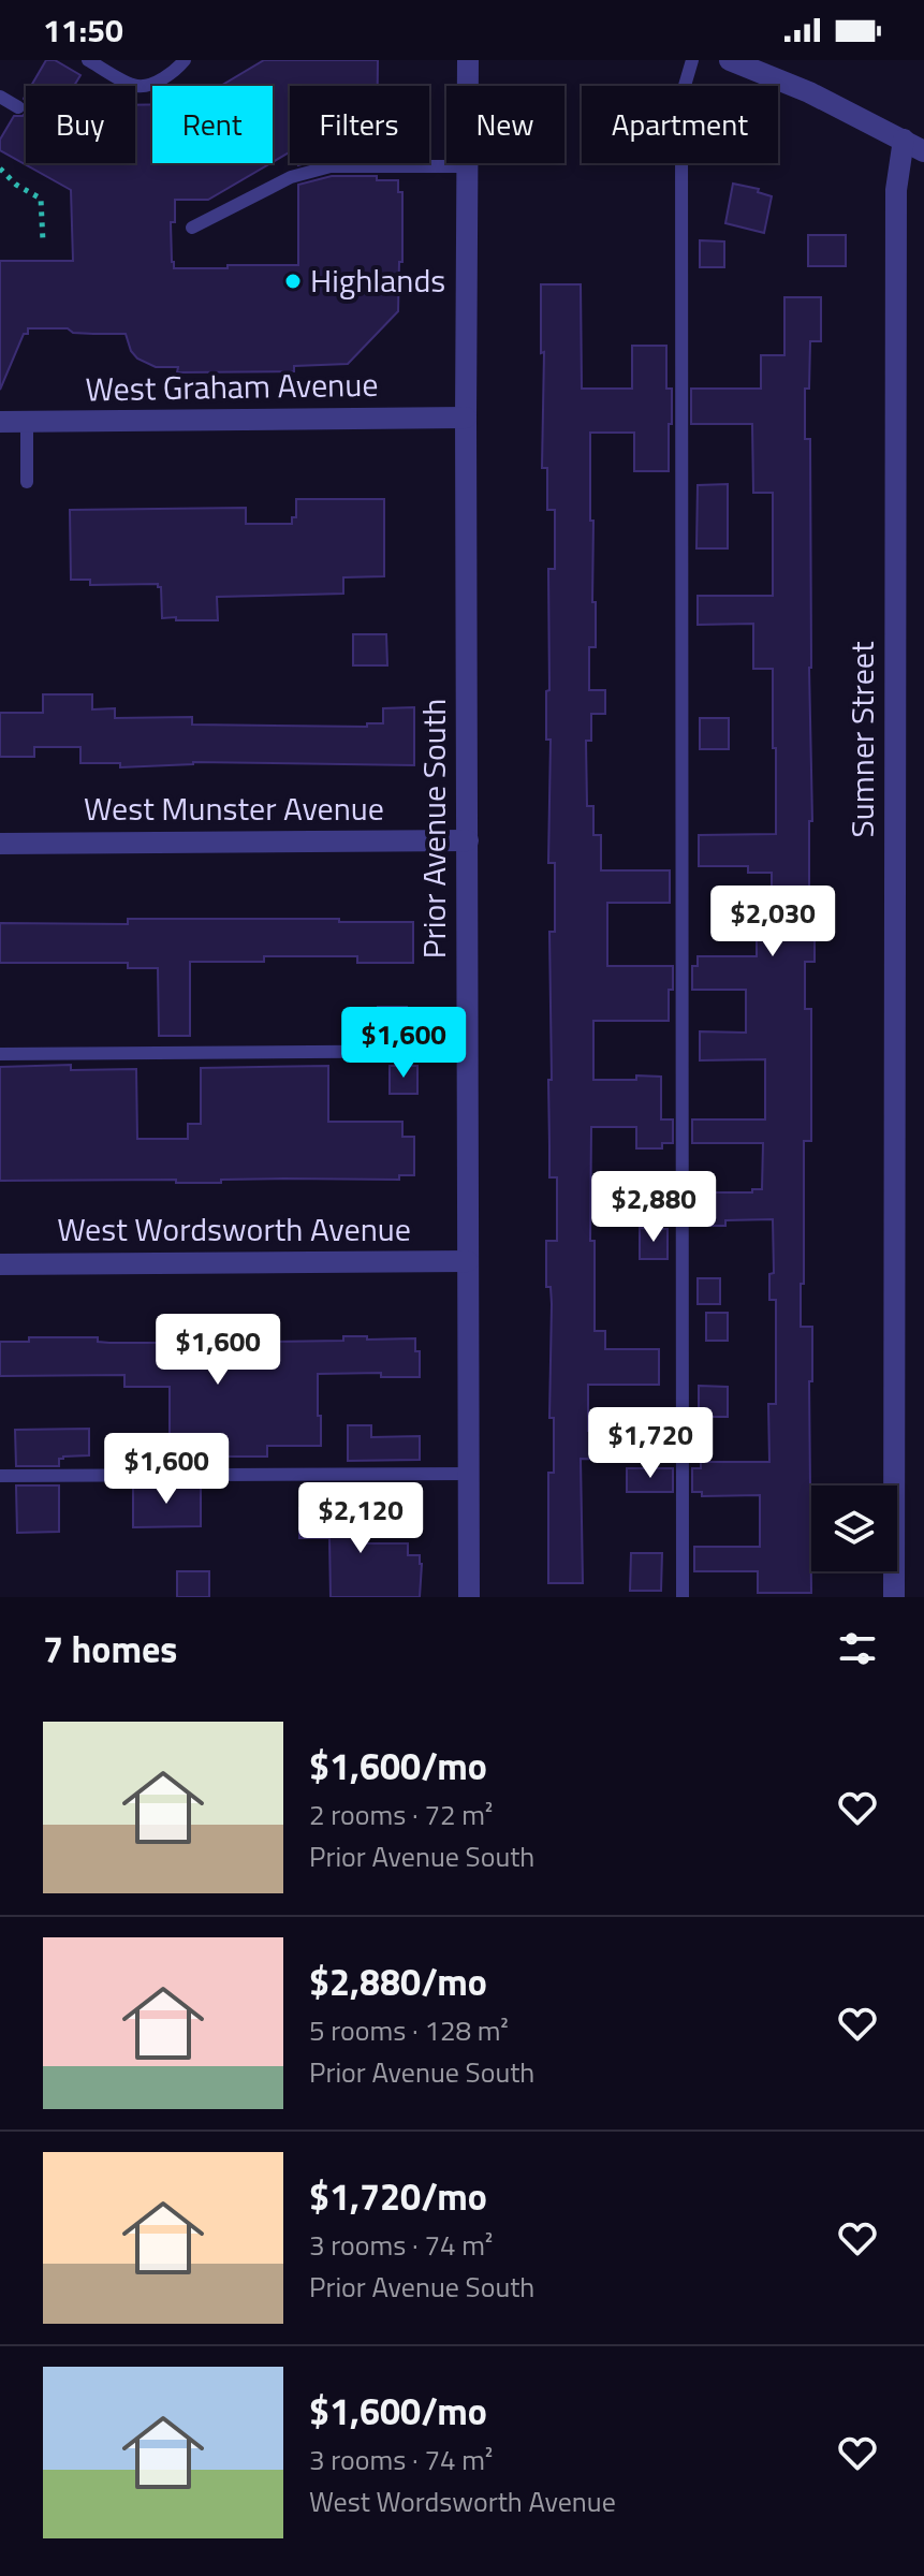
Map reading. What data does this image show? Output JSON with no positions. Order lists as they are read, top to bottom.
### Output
{
  "streets": {
    "street": [
      "West Graham Avenue",
      "Sumner Street",
      "West Munster Avenue",
      "Prior Avenue South",
      "West Wordsworth Avenue"
    ]
  },
  "crossings": [
    ["West Graham Avenue", "Prior Avenue South"],
    ["West Munster Avenue", "Prior Avenue South"],
    ["Prior Avenue South", "West Wordsworth Avenue"]
  ],
  "places": ["Highlands"],
  "page": {
    "status": "11:50",
    "chip": [
      "Buy",
      "Rent",
      "Filters",
      "New",
      "Apartment"
    ],
    "price": [
      "$2,030",
      "$1,600",
      "$2,880",
      "$1,600",
      "$1,720",
      "$1,600",
      "$2,120"
    ],
    "heading": "7 homes",
    "list": [
      {
        "name": "$1,600/mo",
        "note": "2 rooms · 72 m² · Prior Avenue South"
      },
      {
        "name": "$2,880/mo",
        "note": "5 rooms · 128 m² · Prior Avenue South"
      },
      {
        "name": "$1,720/mo",
        "note": "3 rooms · 74 m² · Prior Avenue South"
      },
      {
        "name": "$1,600/mo",
        "note": "3 rooms · 74 m² · West Wordsworth Avenue"
      }
    ]
  }
}
